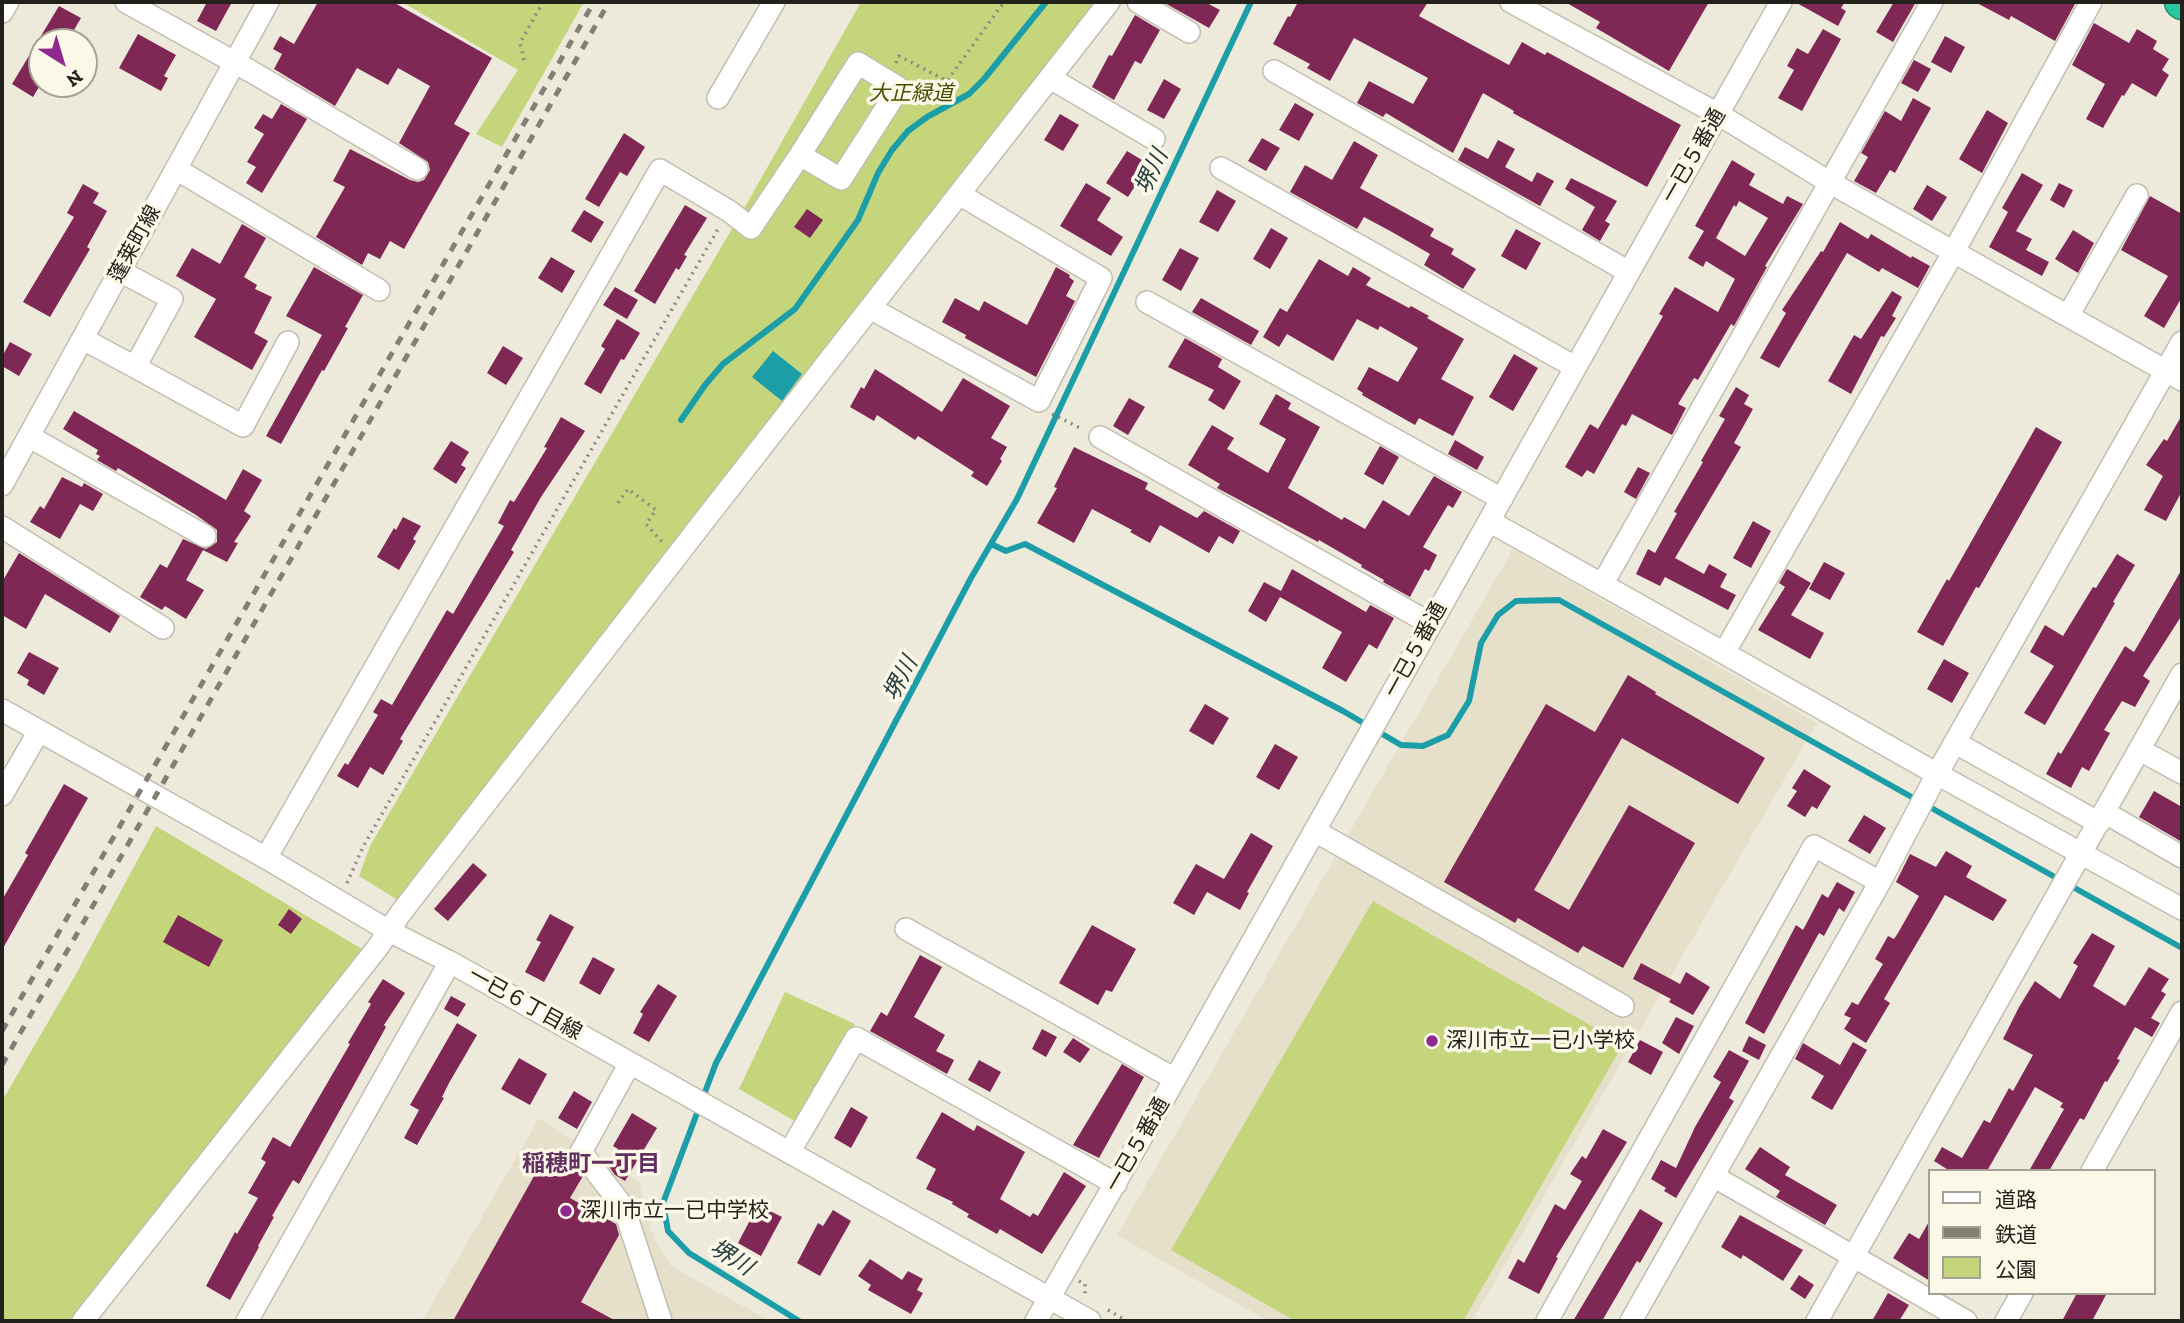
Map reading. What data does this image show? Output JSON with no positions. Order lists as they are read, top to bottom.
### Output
{
  "streets": {
    "street": ["一已５番通", "蓬莱町線", "一已６丁目線"]
  },
  "crossings": [
    ["一已５番通", "一已６丁目線"]
  ],
  "districts": ["稲穂町一丁目"],
  "water": ["堺川"],
  "parks": ["大正緑道"],
  "places": ["深川市立一已小学校", "深川市立一已中学校"],
  "legend": ["道路", "鉄道", "公園"],
  "north": "bottom right"
}
